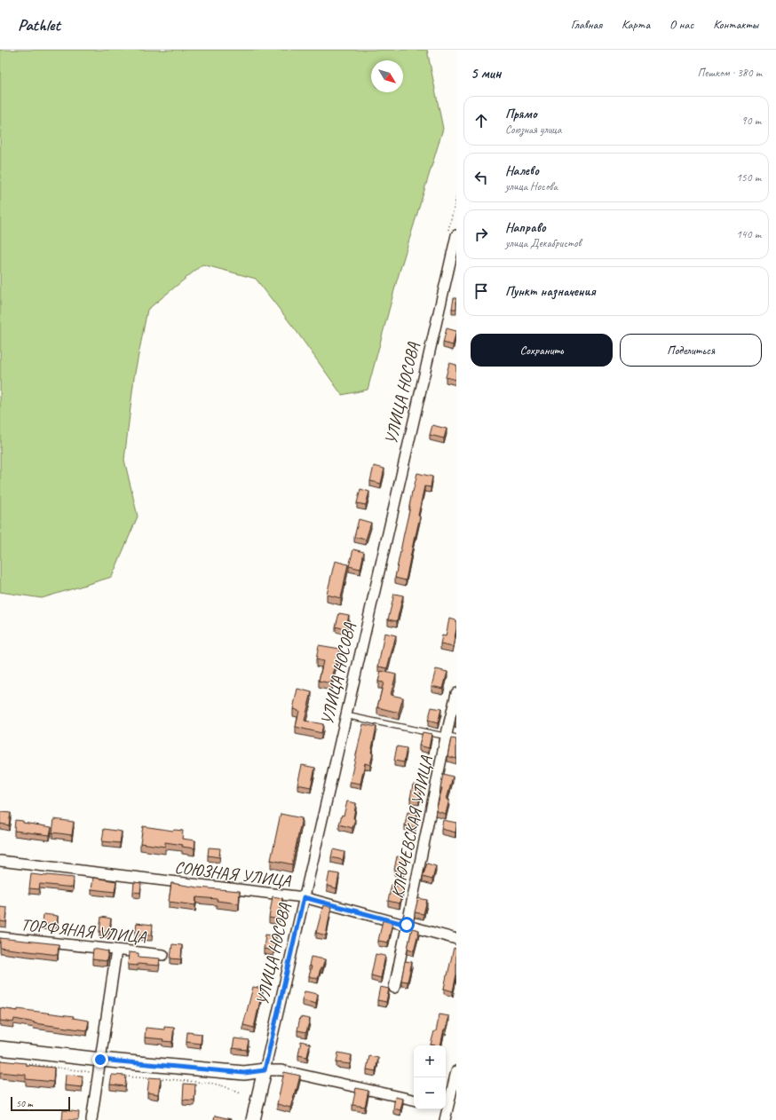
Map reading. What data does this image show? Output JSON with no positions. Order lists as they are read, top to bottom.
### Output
{
  "streets": {
    "street": [
      "УЛИЦА НОСОВА",
      "КЛЮЧЕВСКАЯ УЛИЦА",
      "СОЮЗНАЯ УЛИЦА",
      "ТОРФЯНАЯ УЛИЦА"
    ]
  },
  "crossings": [
    ["УЛИЦА НОСОВА", "СОЮЗНАЯ УЛИЦА"],
    ["КЛЮЧЕВСКАЯ УЛИЦА", "СОЮЗНАЯ УЛИЦА"]
  ],
  "scale_bar": "50 m",
  "north": "bottom right",
  "page": {
    "header": "Pathlet",
    "nav": [
      "Главная",
      "Карта",
      "О нас",
      "Контакты"
    ],
    "heading": ["5 мин", "Пешком · 380 m"],
    "list": [
      ["Прямо", "Союзная улица", "90 m"],
      ["Налево", "улица Носова", "150 m"],
      ["Направо", "улица Декабристов", "140 m"],
      "Пункт назначения"
    ],
    "buttons": ["Сохранить", "Поделиться"],
    "map_buttons": ["+", "−"],
    "scale": "50 m"
  }
}
